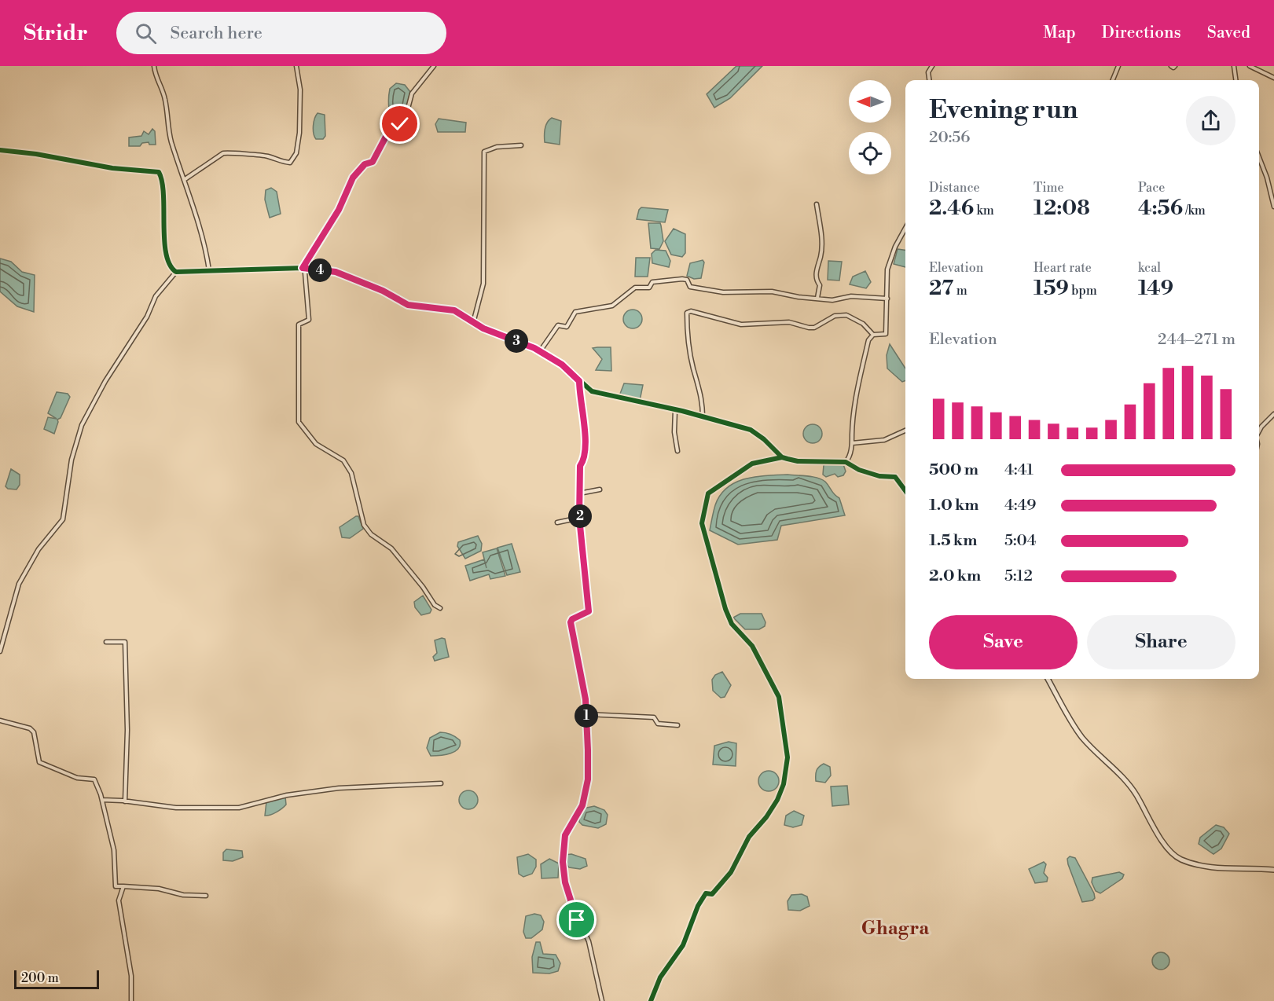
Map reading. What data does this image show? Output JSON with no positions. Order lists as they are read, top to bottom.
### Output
{
  "districts": ["Ghagra"],
  "scale_bar": "200 m",
  "north": "left",
  "page": {
    "header": "Stridr",
    "search": "Search here",
    "nav": ["Map", "Directions", "Saved"],
    "heading": ["Evening run", "20:56"],
    "stats": [
      ["Distance", "2.46 km"],
      ["Time", "12:08"],
      ["Pace", "4:56 /km"],
      ["Elevation", "27 m"],
      ["Heart rate", "159 bpm"],
      ["kcal", "149"]
    ],
    "pins": [
      "4",
      "3",
      "2",
      "1"
    ],
    "chart": ["Elevation", "244–271 m"],
    "list": [
      {
        "name": "500 m",
        "note": "4:41"
      },
      {
        "name": "1.0 km",
        "note": "4:49"
      },
      {
        "name": "1.5 km",
        "note": "5:04"
      },
      {
        "name": "2.0 km",
        "note": "5:12"
      }
    ],
    "buttons": ["Save", "Share"],
    "scale": "200 m"
  }
}
